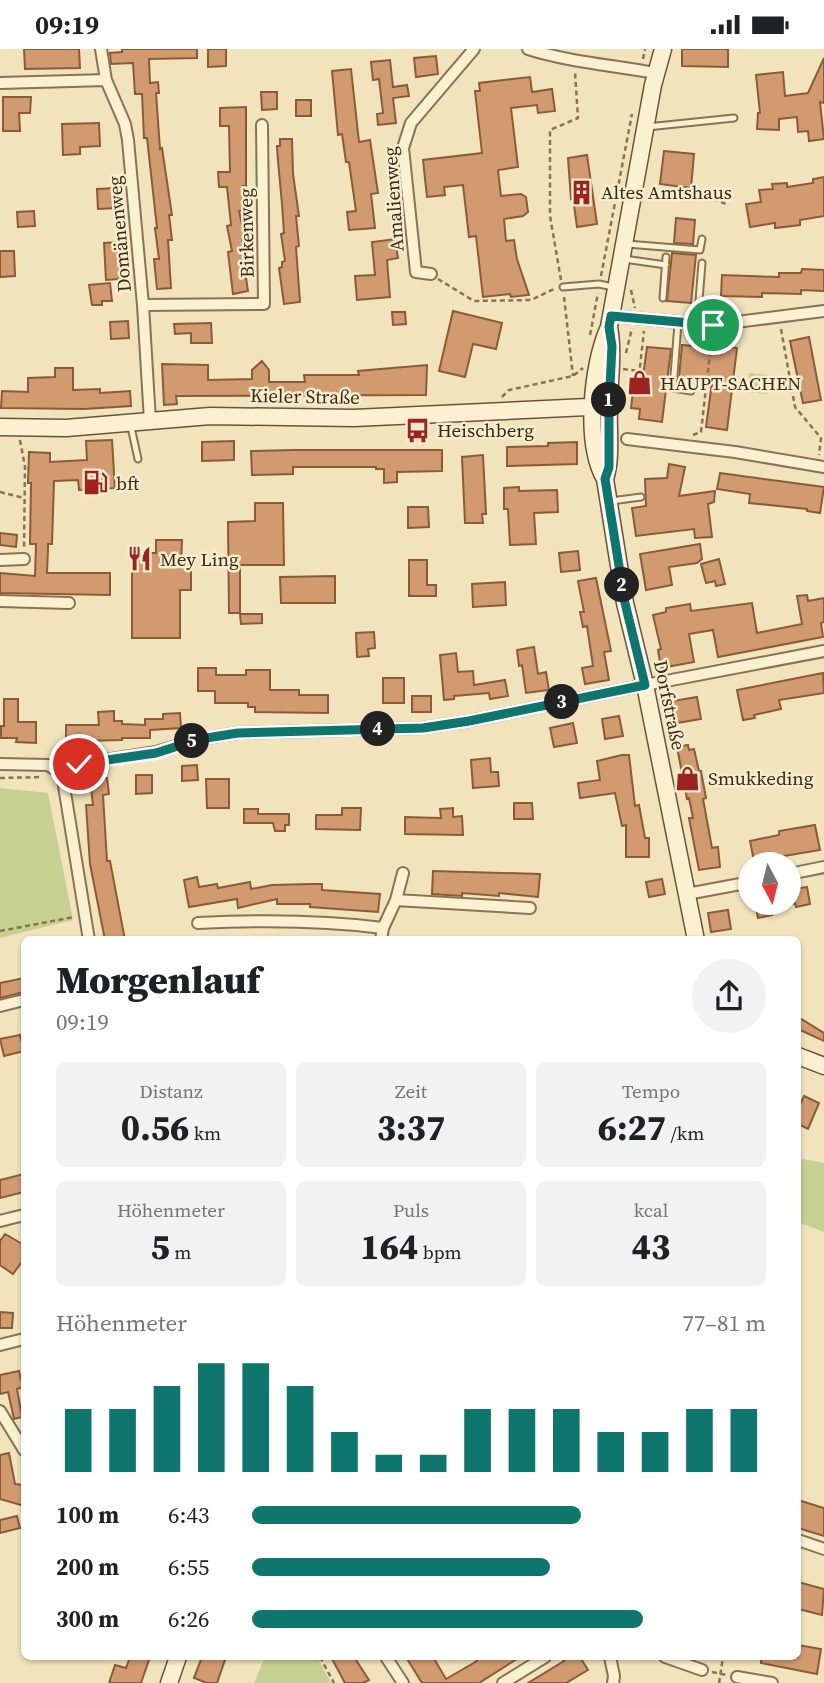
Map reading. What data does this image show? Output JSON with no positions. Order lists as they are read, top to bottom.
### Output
{
  "streets": {
    "main road": ["Kieler Straße", "Dorfstraße"],
    "street": ["Amalienweg", "Birkenweg", "Domänenweg"]
  },
  "crossings": [
    ["Birkenweg", "Domänenweg"],
    ["Domänenweg", "Kieler Straße"],
    ["Kieler Straße", "Dorfstraße"]
  ],
  "places": {
    "building": ["Altes Amtshaus"],
    "shop": ["HAUPT-SACHEN", "Smukkeding"],
    "bus stop": ["Heischberg"],
    "fuel station": ["bft"],
    "restaurant": ["Mey Ling"]
  },
  "north": "bottom",
  "page": {
    "status": "09:19",
    "pins": [
      "1",
      "2",
      "3",
      "4",
      "5"
    ],
    "heading": ["Morgenlauf", "09:19"],
    "stats": [
      ["Distanz", "0.56 km"],
      ["Zeit", "3:37"],
      ["Tempo", "6:27 /km"],
      ["Höhenmeter", "5 m"],
      ["Puls", "164 bpm"],
      ["kcal", "43"]
    ],
    "chart": ["Höhenmeter", "77–81 m"],
    "list": [
      {
        "name": "100 m",
        "note": "6:43"
      },
      {
        "name": "200 m",
        "note": "6:55"
      },
      {
        "name": "300 m",
        "note": "6:26"
      }
    ]
  }
}
